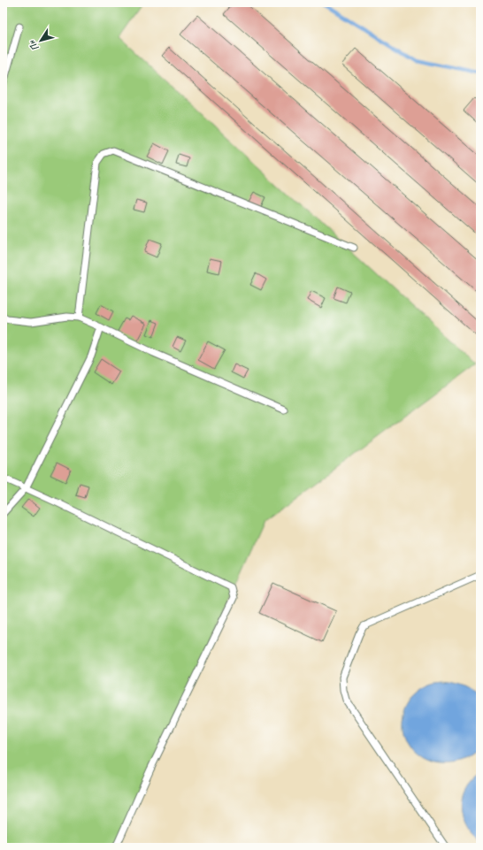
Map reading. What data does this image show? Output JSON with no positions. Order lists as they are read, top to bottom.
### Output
{
  "north": "bottom left"
}
